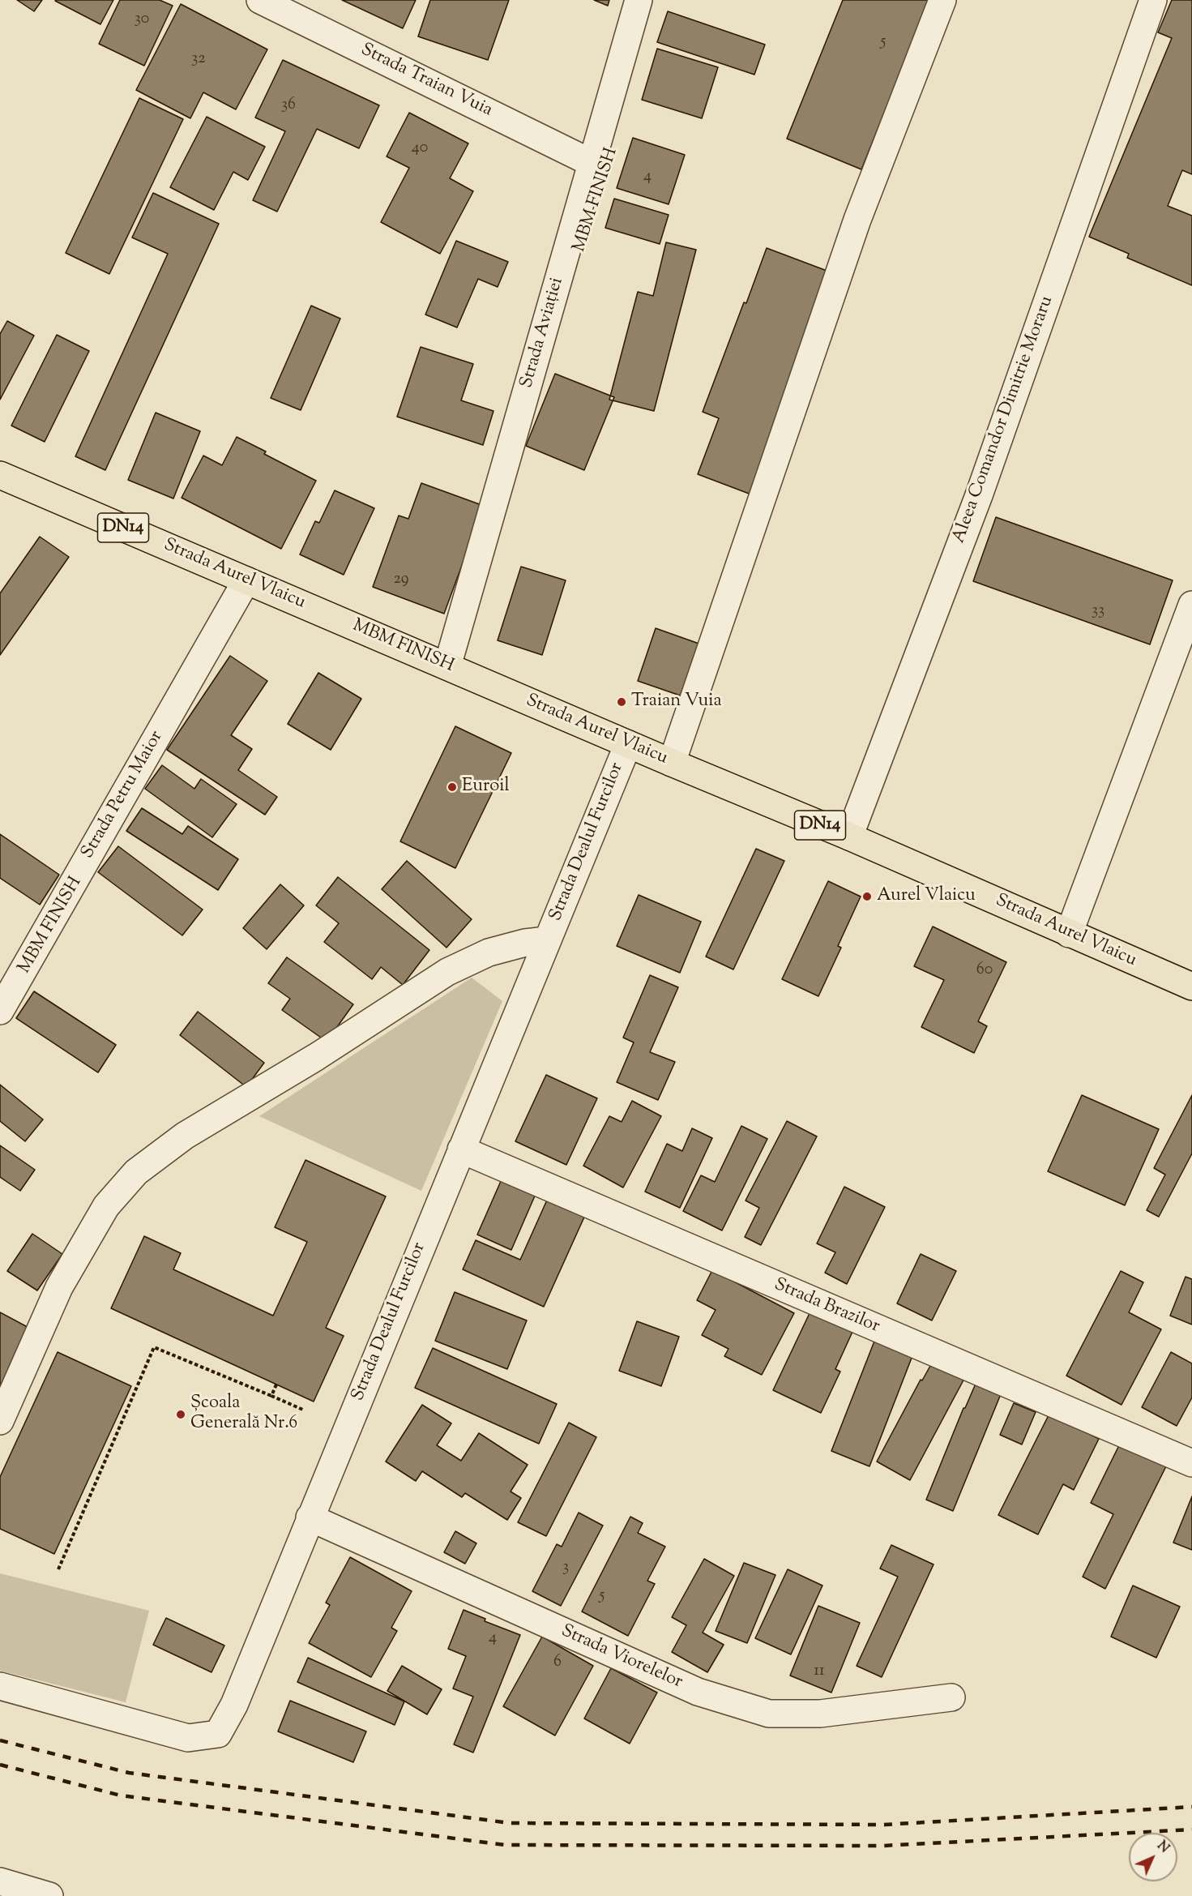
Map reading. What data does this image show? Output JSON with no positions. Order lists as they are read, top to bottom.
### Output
{
  "streets": {
    "main road": ["DN14", "Strada Aurel Vlaicu"],
    "street": [
      "Strada Traian Vuia",
      "Strada Aviației",
      "Aleea Comandor Dimitrie Moraru",
      "Strada Petru Maior",
      "Strada Dealul Furcilor",
      "Strada Brazilor",
      "Strada Viorelelor"
    ]
  },
  "crossings": [
    ["Strada Traian Vuia", "Strada Aviației"],
    ["Strada Aviației", "Strada Aurel Vlaicu"],
    ["Aleea Comandor Dimitrie Moraru", "Strada Aurel Vlaicu"],
    ["Strada Aurel Vlaicu", "Strada Petru Maior"],
    ["Strada Aurel Vlaicu", "Strada Dealul Furcilor"],
    ["Strada Dealul Furcilor", "Strada Brazilor"],
    ["Strada Dealul Furcilor", "Strada Viorelelor"]
  ],
  "places": [
    "Traian Vuia",
    "Euroil",
    "Aurel Vlaicu",
    "Școala Generală Nr.6"
  ],
  "house_numbers": [
    "30",
    "5",
    "32",
    "36",
    "40",
    "4",
    "29",
    "33",
    "60",
    "3",
    "5",
    "4",
    "6",
    "11"
  ],
  "north": "top right"
}
